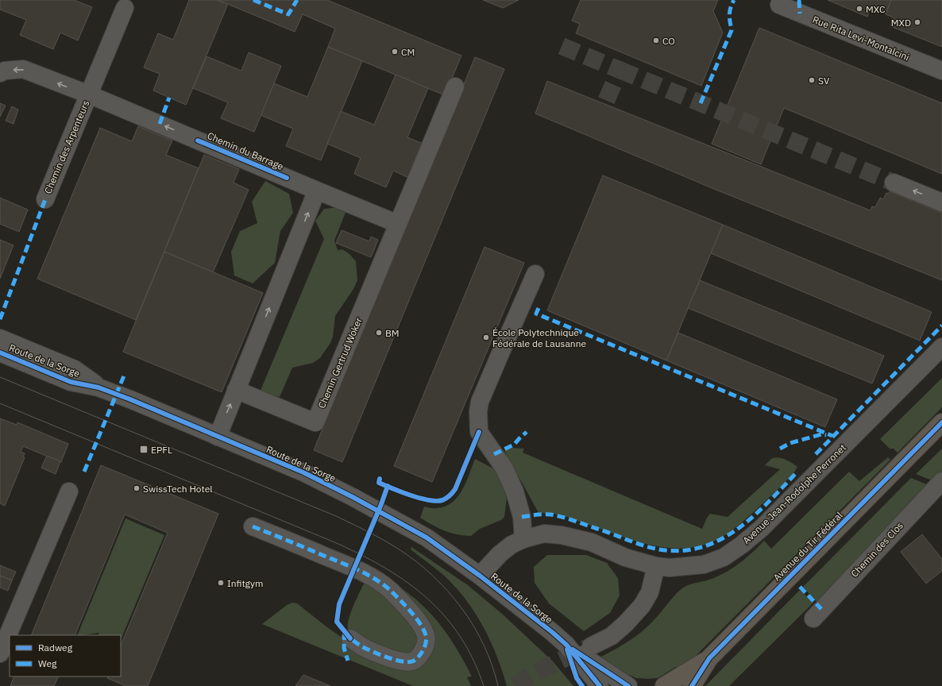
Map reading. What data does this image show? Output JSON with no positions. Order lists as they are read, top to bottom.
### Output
{
  "streets": {
    "main road": ["Avenue du Tir Fédéral"],
    "street": [
      "Rue Rita Levi-Montalcini",
      "Chemin des Arpenteurs",
      "Chemin du Barrage",
      "Route de la Sorge",
      "Chemin Gertrud Woker",
      "Avenue Jean-Rodolphe Perronet",
      "Chemin des Clos"
    ]
  },
  "crossings": [
    ["Chemin des Arpenteurs", "Chemin du Barrage"],
    ["Route de la Sorge", "Avenue Jean-Rodolphe Perronet"]
  ],
  "one_way": ["Chemin du Barrage"],
  "places": {
    "other": [
      "MXC",
      "MXD",
      "CO",
      "CM",
      "SV",
      "BM",
      "École Polytechnique Fédérale de Lausanne",
      "SwissTech Hotel",
      "Infitgym"
    ],
    "transit": ["EPFL"]
  },
  "legend": ["Radweg", "Weg"]
}
